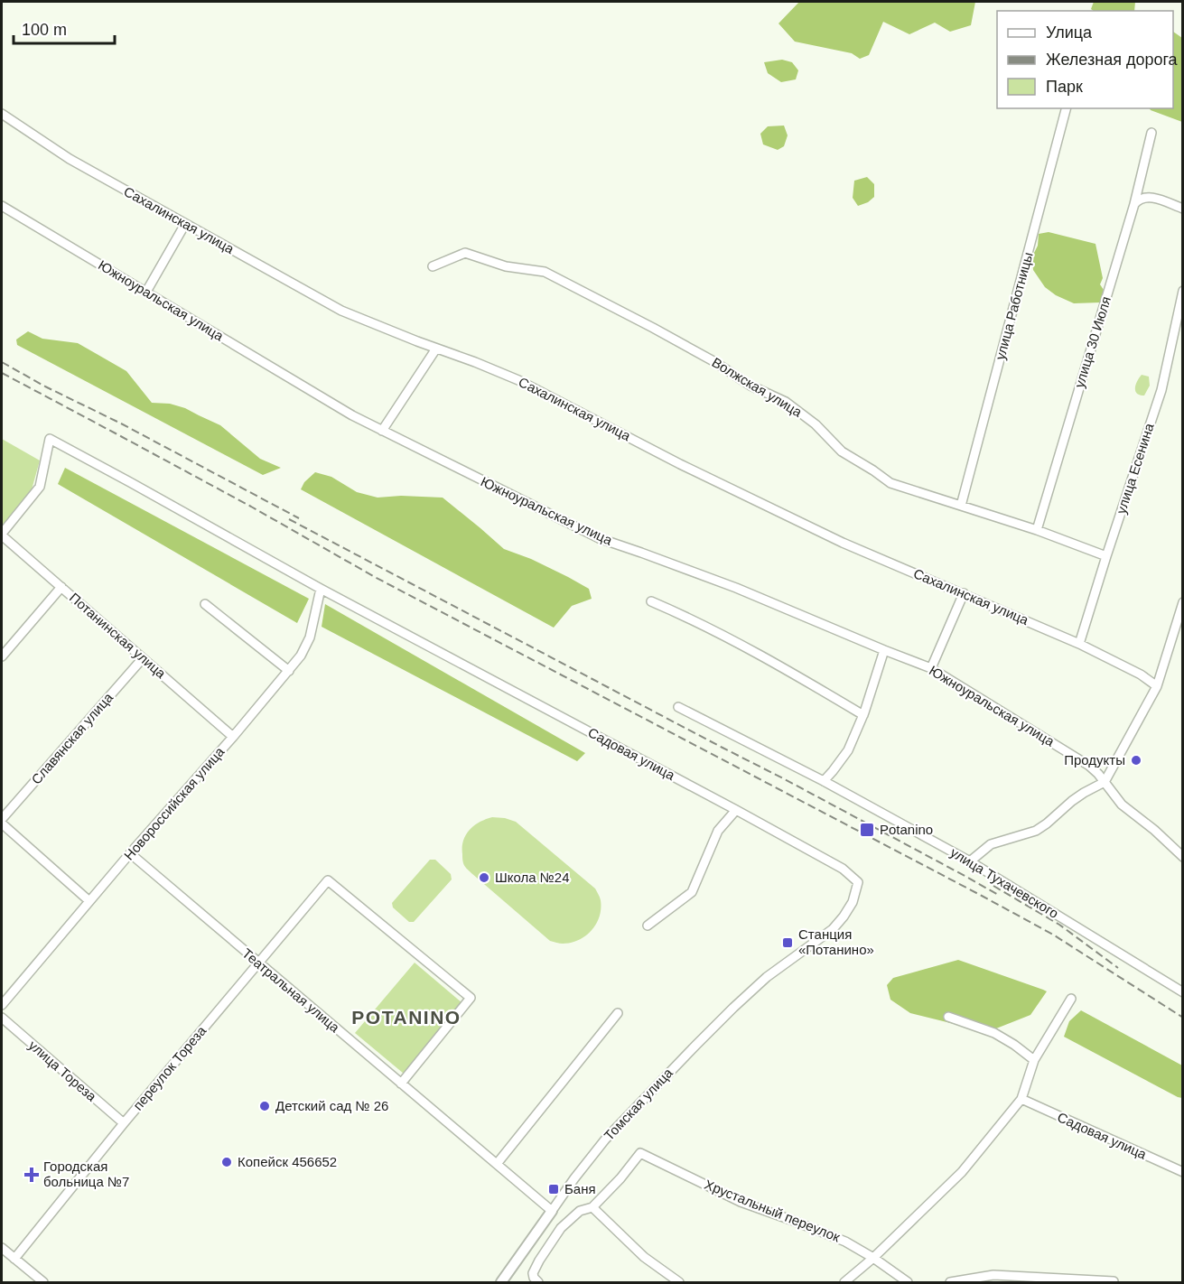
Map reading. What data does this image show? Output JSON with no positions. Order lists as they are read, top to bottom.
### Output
{
  "streets": {
    "street": [
      "Сахалинская улица",
      "Южноуральская улица",
      "улица Работницы",
      "улица 30 Июля",
      "Волжская улица",
      "улица Есенина",
      "Потанинская улица",
      "Славянская улица",
      "Садовая улица",
      "Новороссийская улица",
      "улица Тухачевского",
      "Театральная улица",
      "переулок Тореза",
      "улица Тореза",
      "Томская улица",
      "Хрустальный переулок"
    ]
  },
  "crossings": [
    ["Сахалинская улица", "улица Есенина"],
    ["улица Работницы", "Волжская улица"],
    ["улица 30 Июля", "Волжская улица"],
    ["Волжская улица", "улица Есенина"],
    ["Потанинская улица", "Славянская улица"],
    ["Потанинская улица", "Садовая улица"],
    ["Потанинская улица", "Новороссийская улица"],
    ["Садовая улица", "Новороссийская улица"],
    ["Садовая улица", "Томская улица"],
    ["Новороссийская улица", "Театральная улица"],
    ["Театральная улица", "переулок Тореза"],
    ["Театральная улица", "Томская улица"],
    ["переулок Тореза", "улица Тореза"]
  ],
  "districts": ["POTANINO"],
  "places": {
    "other": [
      "Продукты",
      "Школа №24",
      "Детский сад № 26",
      "Копейск 456652"
    ],
    "transit": ["Potanino", "Станция «Потанино»", "Баня"],
    "health": ["Городская больница №7"]
  },
  "legend": ["Улица", "Железная дорога", "Парк"],
  "scale_bar": "100 m"
}
